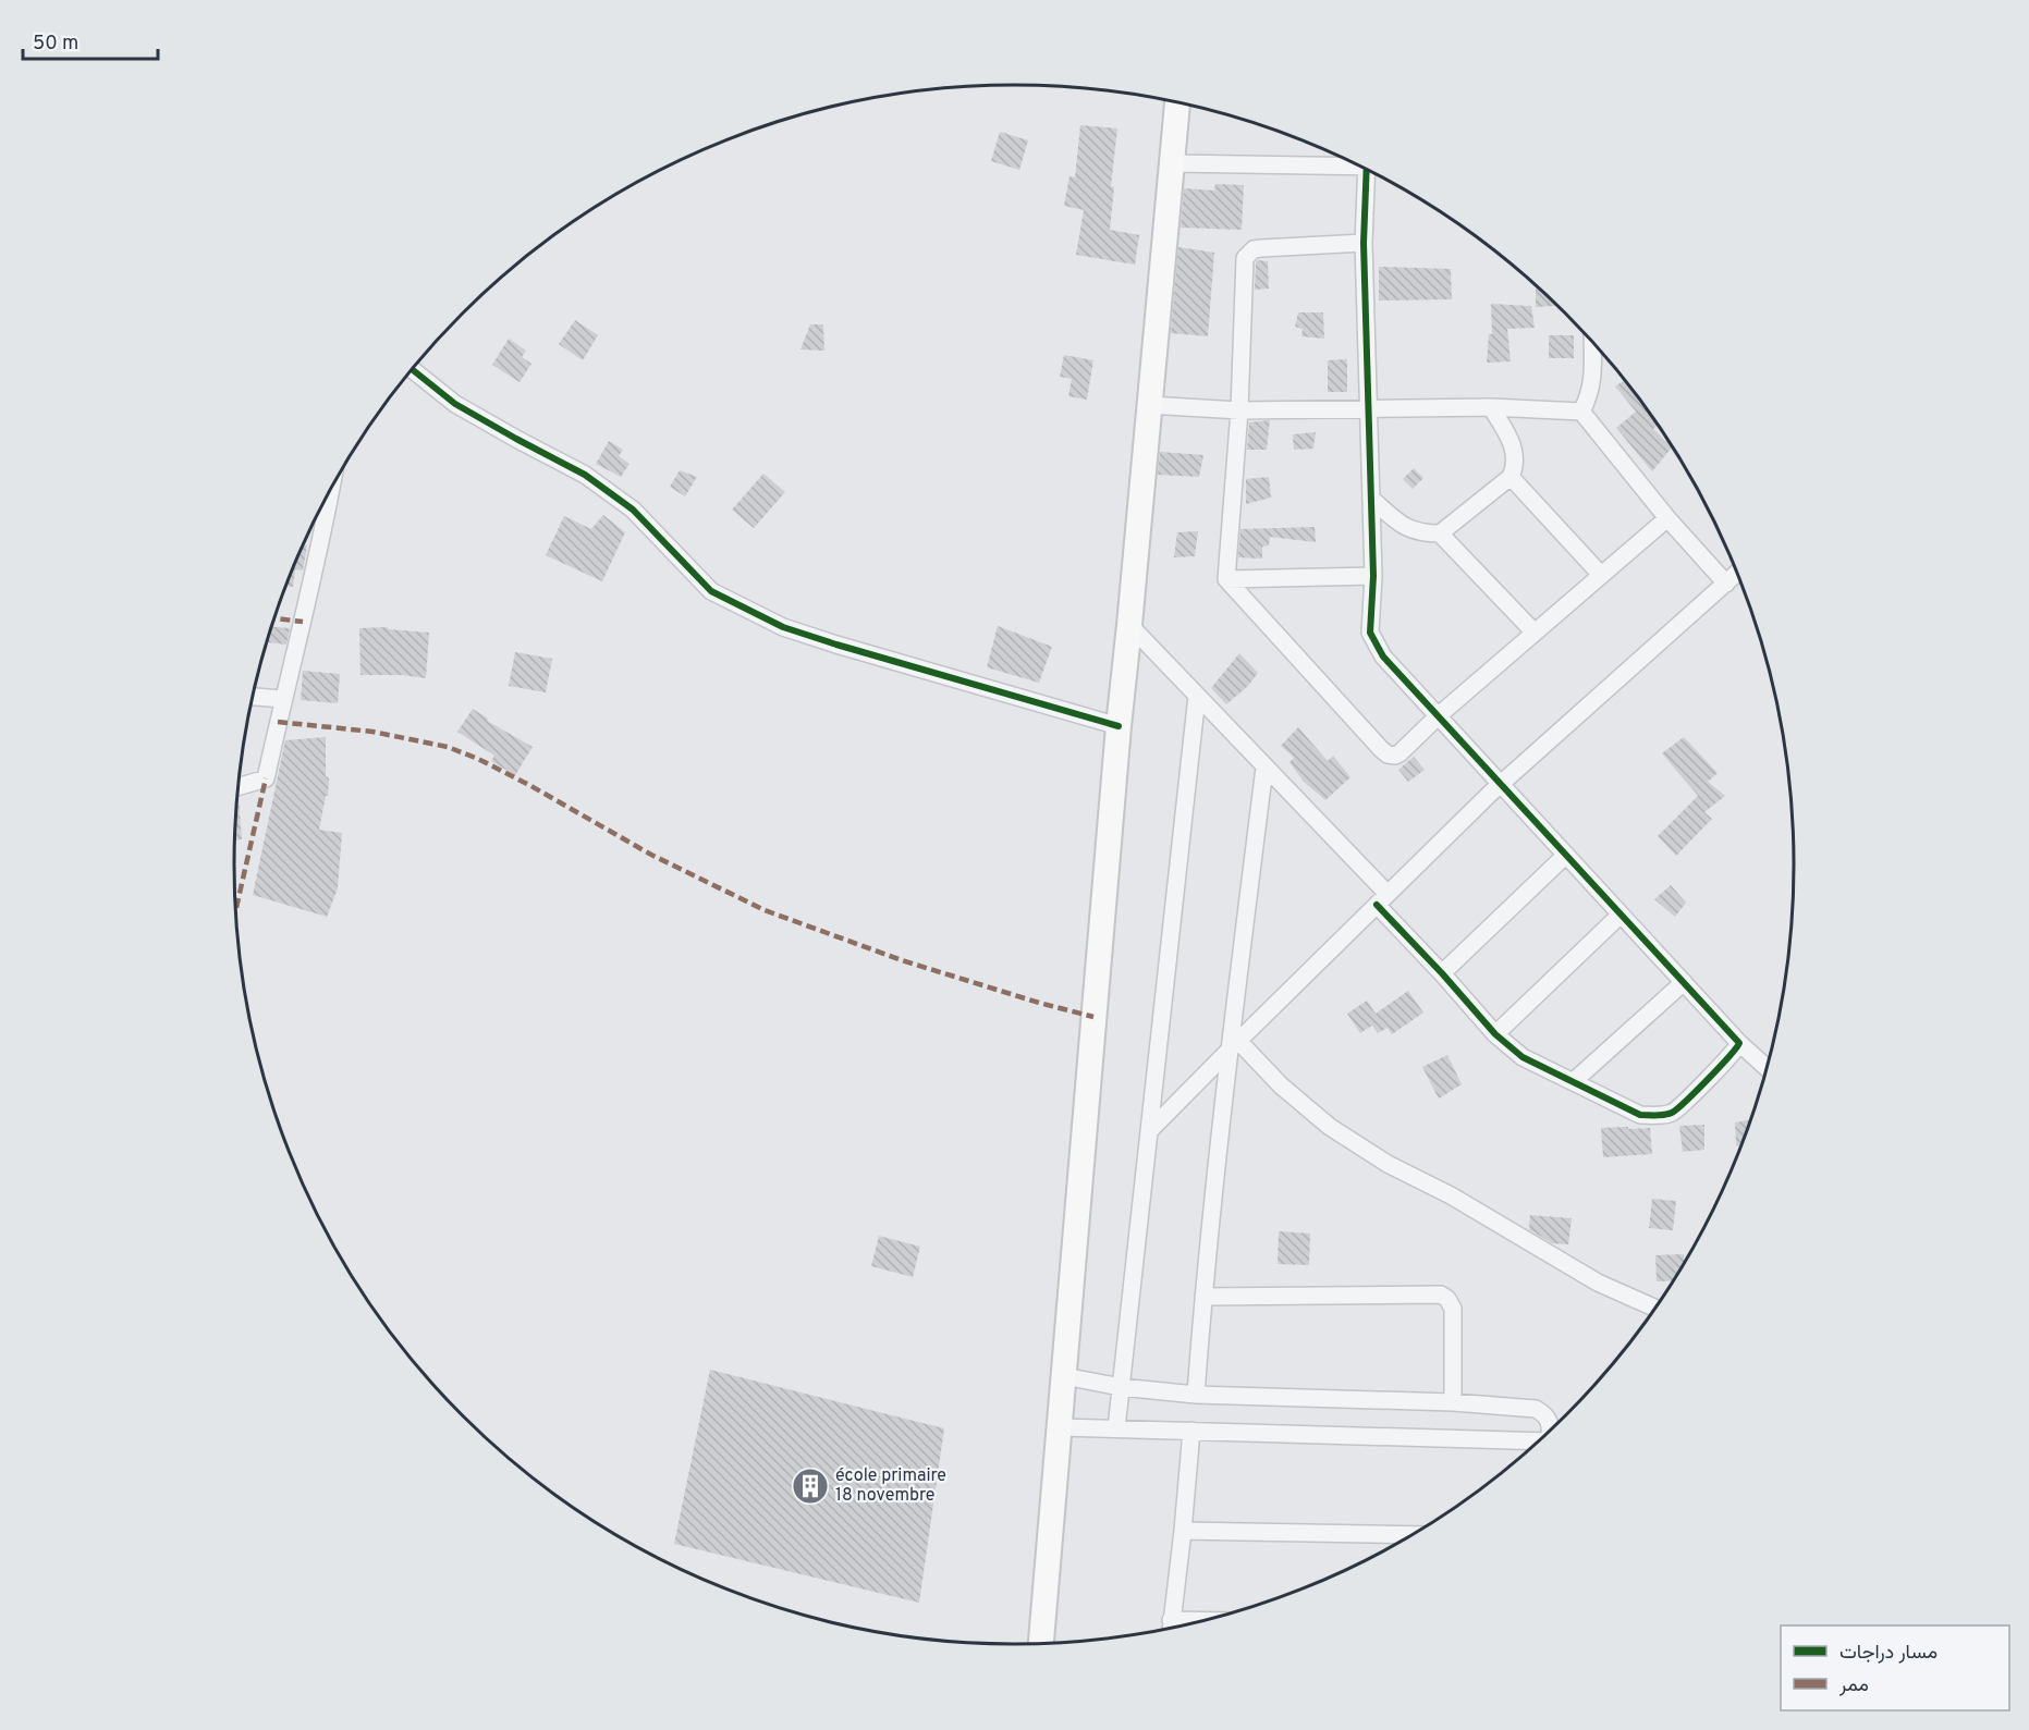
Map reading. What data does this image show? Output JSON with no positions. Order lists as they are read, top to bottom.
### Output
{
  "places": {
    "building": ["école primaire 18 novembre"]
  },
  "legend": ["مسار دراجات", "ممر"],
  "scale_bar": "50 m"
}
